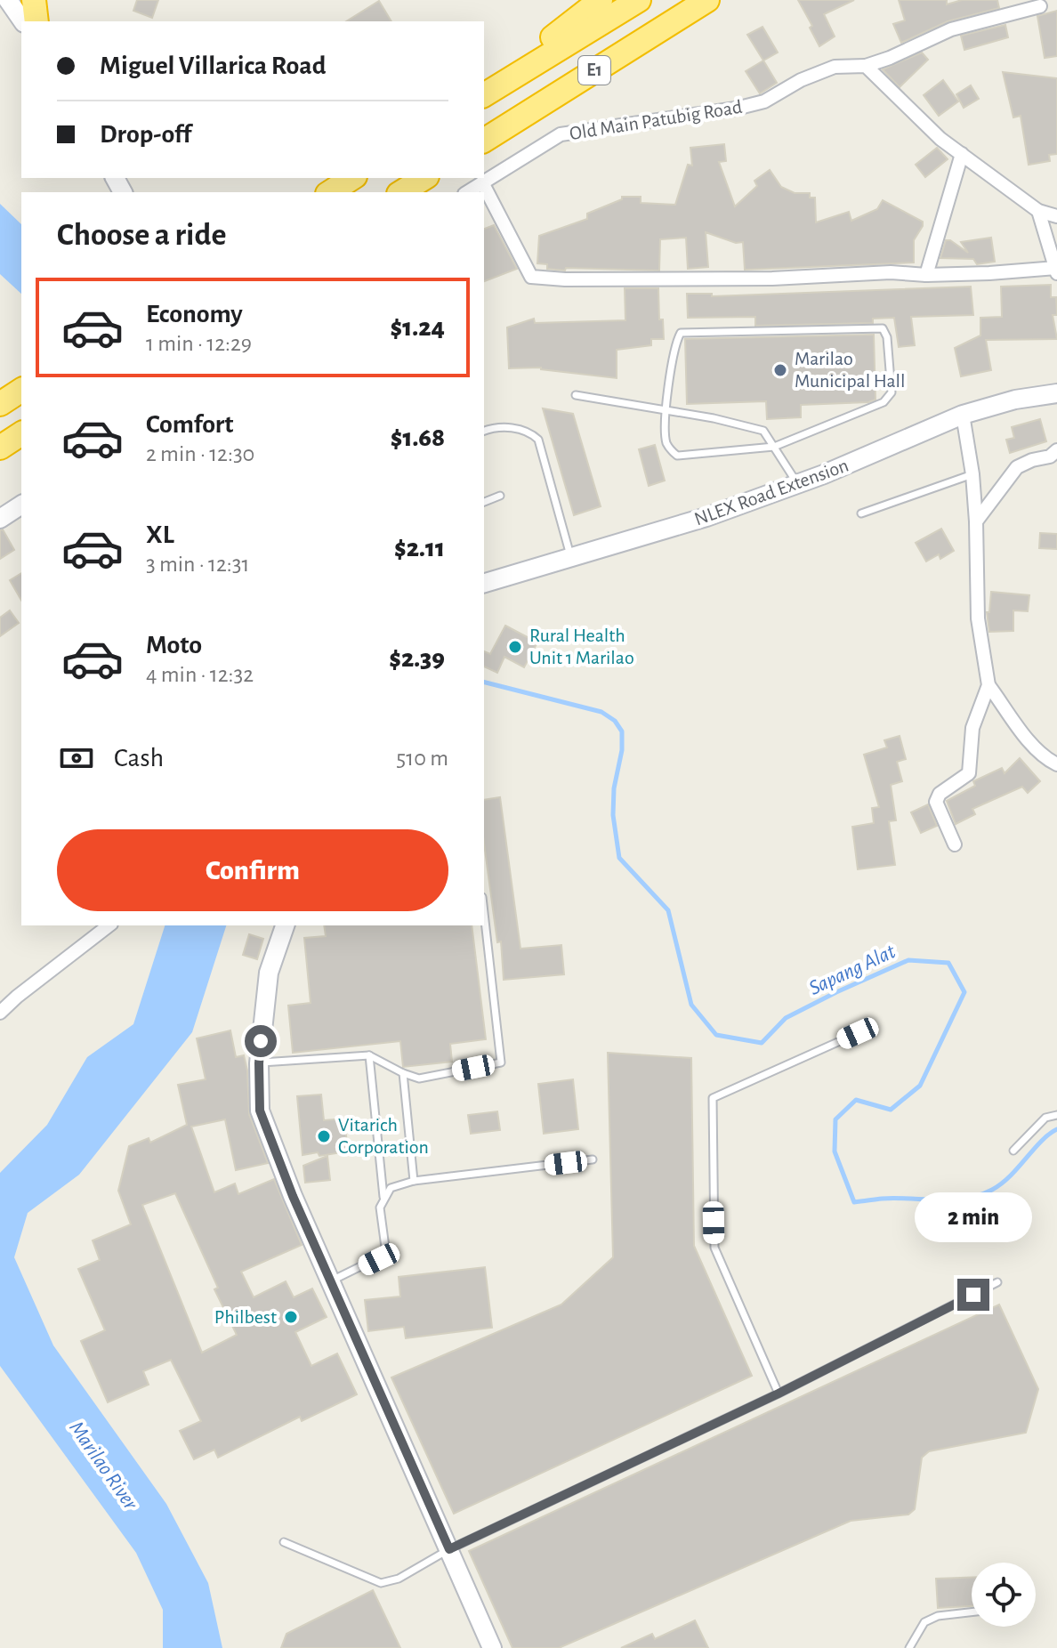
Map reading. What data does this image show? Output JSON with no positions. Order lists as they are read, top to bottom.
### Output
{
  "streets": {
    "highway": ["E1"],
    "main road": ["NLEX Road Extension"],
    "street": ["Old Main Patubig Road"]
  },
  "water": ["Sapang Alat", "Marilao River"],
  "places": [
    "Marilao Municipal Hall",
    "Rural Health Unit 1 Marilao",
    "Vitarich Corporation",
    "Philbest"
  ],
  "page": {
    "banner": ["Miguel Villarica Road", "Drop-off"],
    "heading": "Choose a ride",
    "list": [
      {
        "name": "Economy",
        "note": "1 min · 12:29",
        "value": "$1.24"
      },
      {
        "name": "Comfort",
        "note": "2 min · 12:30",
        "value": "$1.68"
      },
      {
        "name": "XL",
        "note": "3 min · 12:31",
        "value": "$2.11"
      },
      {
        "name": "Moto",
        "note": "4 min · 12:32",
        "value": "$2.39"
      }
    ],
    "pay": ["Cash", "510 m"],
    "buttons": "Confirm",
    "bubble": "2 min"
  }
}
